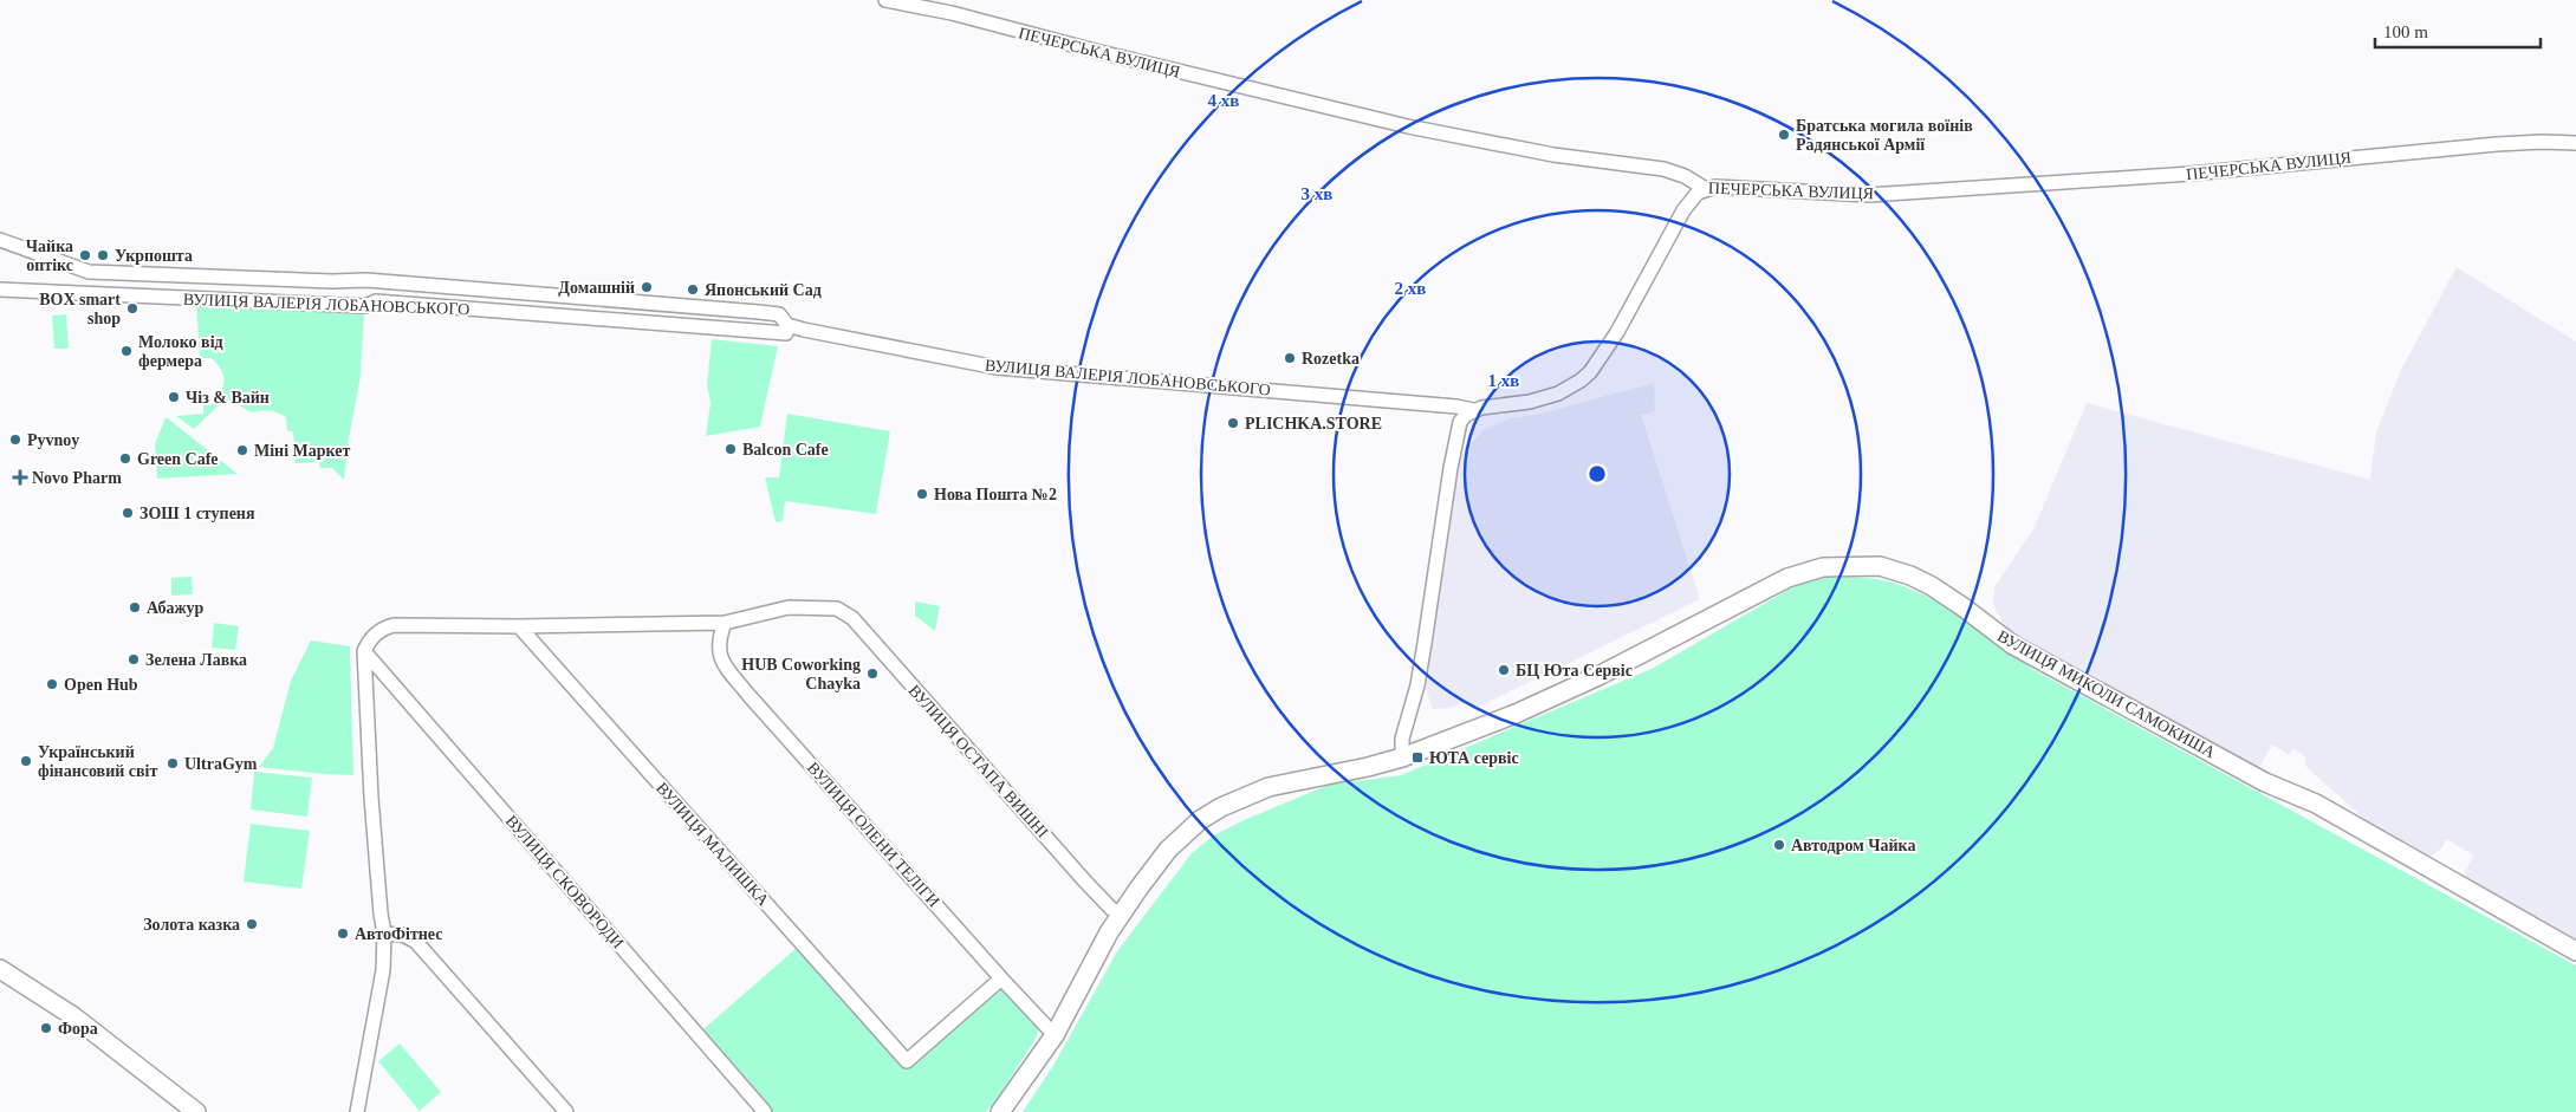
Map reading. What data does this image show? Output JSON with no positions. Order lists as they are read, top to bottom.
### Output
{
  "streets": {
    "street": [
      "ПЕЧЕРСЬКА ВУЛИЦЯ",
      "ВУЛИЦЯ ВАЛЕРІЯ ЛОБАНОВСЬКОГО",
      "ВУЛИЦЯ МИКОЛИ САМОКИША",
      "ВУЛИЦЯ ОСТАПА ВИШНІ",
      "ВУЛИЦЯ ОЛЕНИ ТЕЛІГИ",
      "ВУЛИЦЯ МАЛИШКА",
      "ВУЛИЦЯ СКОВОРОДИ"
    ]
  },
  "crossings": [
    ["ПЕЧЕРСЬКА ВУЛИЦЯ", "ВУЛИЦЯ ВАЛЕРІЯ ЛОБАНОВСЬКОГО"],
    ["ВУЛИЦЯ МИКОЛИ САМОКИША", "ВУЛИЦЯ ОСТАПА ВИШНІ"],
    ["ВУЛИЦЯ МИКОЛИ САМОКИША", "ВУЛИЦЯ ОЛЕНИ ТЕЛІГИ"],
    ["ВУЛИЦЯ ОСТАПА ВИШНІ", "ВУЛИЦЯ ОЛЕНИ ТЕЛІГИ"],
    ["ВУЛИЦЯ ОЛЕНИ ТЕЛІГИ", "ВУЛИЦЯ МАЛИШКА"]
  ],
  "places": {
    "other": [
      "Братська могила воїнів Радянської Армії",
      "Чайка оптікс",
      "Укрпошта",
      "Домашній",
      "Японський Сад",
      "BOX smart shop",
      "Молоко від фермера",
      "Rozetka",
      "Чіз & Вайн",
      "PLICHKA.STORE",
      "Pyvnoy",
      "Balcon Cafe",
      "Міні Маркет",
      "Green Cafe",
      "Нова Пошта №2",
      "ЗОШ 1 ступеня",
      "Абажур",
      "Зелена Лавка",
      "БЦ Юта Сервіс",
      "HUB Coworking Chayka",
      "Open Hub",
      "Український фінансовий світ",
      "UltraGym",
      "Автодром Чайка",
      "Золота казка",
      "АвтоФітнес",
      "Фора"
    ],
    "health": ["Novo Pharm"],
    "transit": ["ЮТА сервіс"]
  },
  "scale_bar": "100 m",
  "rings": [
    "4 хв",
    "3 хв",
    "2 хв",
    "1 хв"
  ]
}
